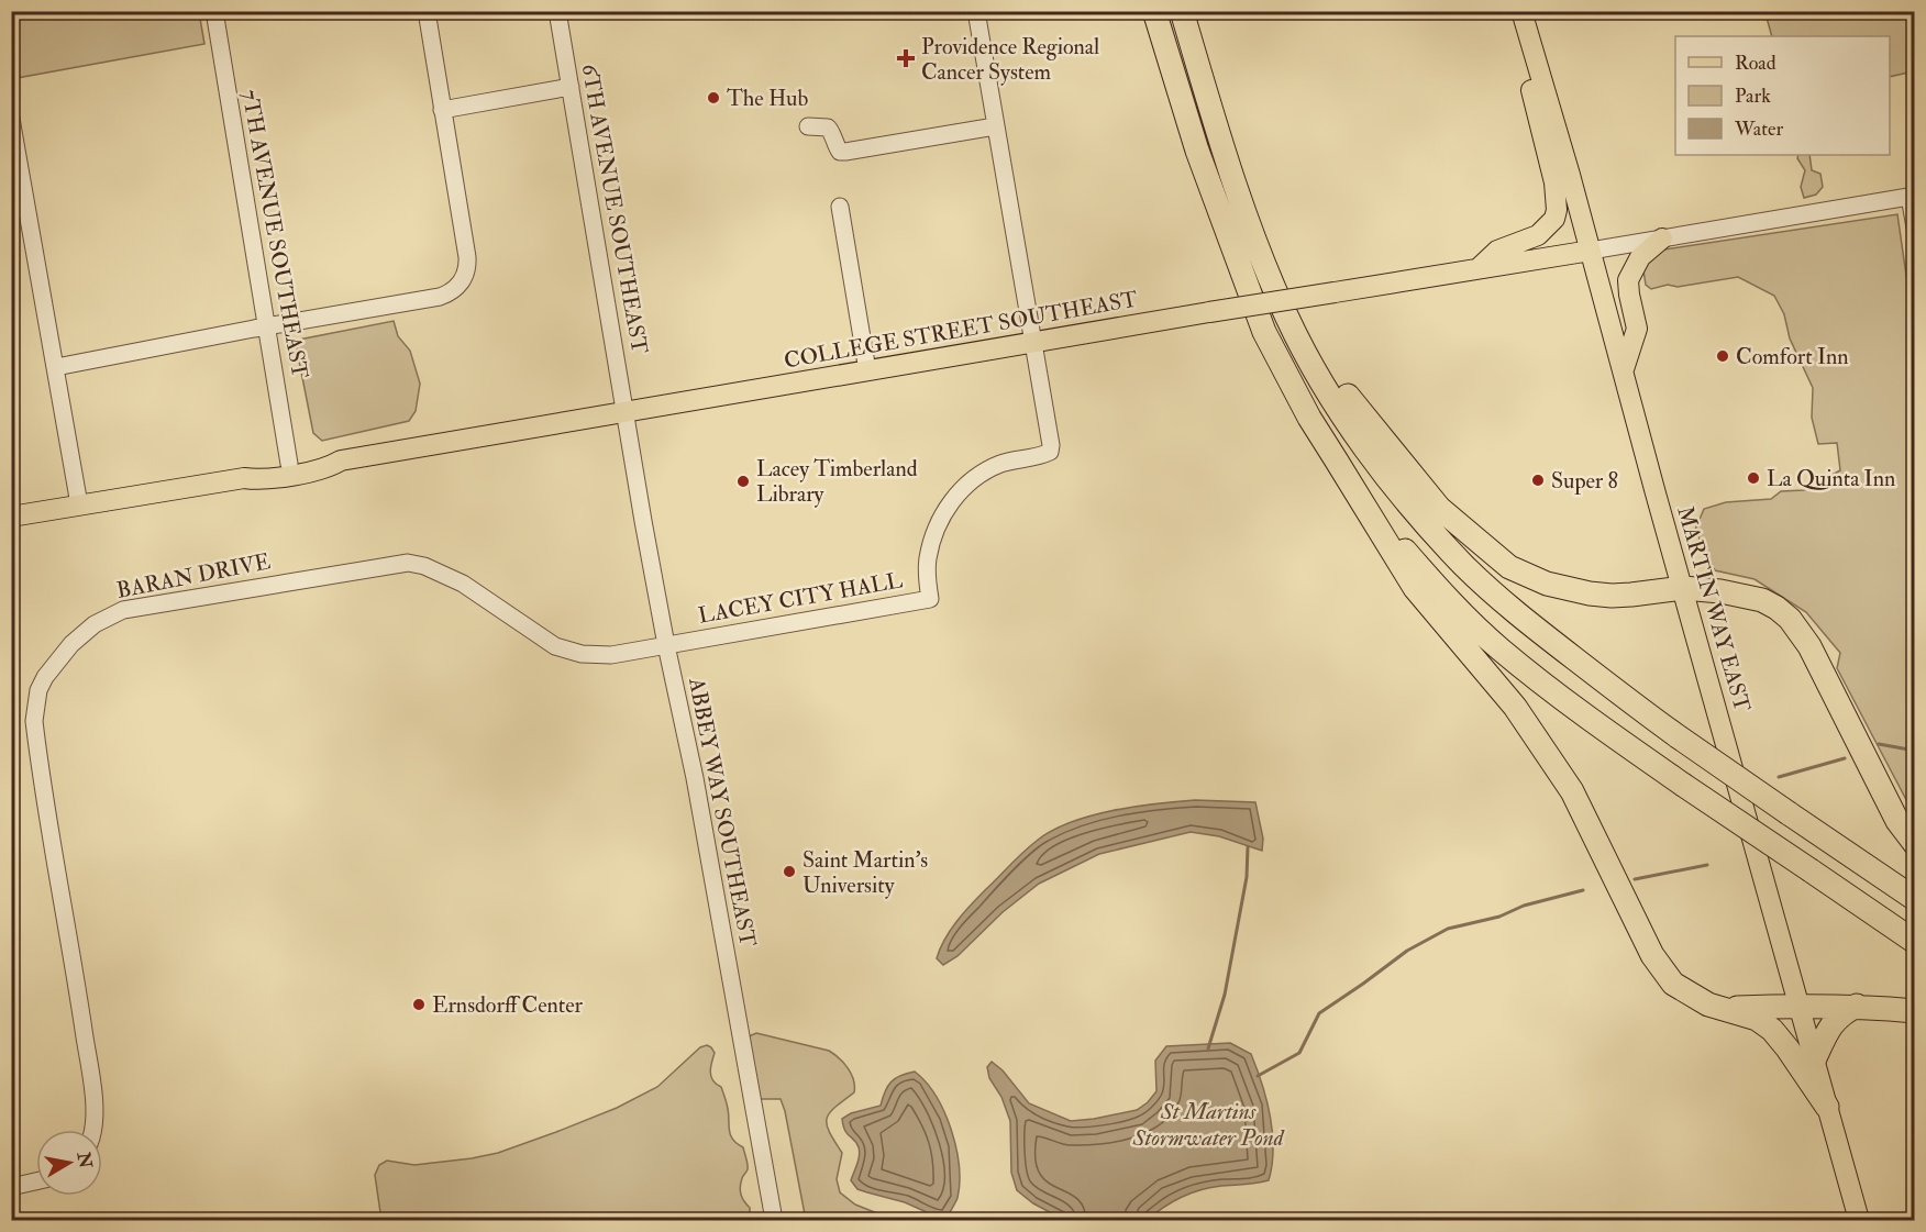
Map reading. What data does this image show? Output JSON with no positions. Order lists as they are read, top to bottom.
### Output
{
  "streets": {
    "main road": ["COLLEGE STREET SOUTHEAST", "MARTIN WAY EAST"],
    "street": [
      "6TH AVENUE SOUTHEAST",
      "7TH AVENUE SOUTHEAST",
      "BARAN DRIVE",
      "LACEY CITY HALL",
      "ABBEY WAY SOUTHEAST"
    ]
  },
  "crossings": [
    ["6TH AVENUE SOUTHEAST", "COLLEGE STREET SOUTHEAST"],
    ["6TH AVENUE SOUTHEAST", "ABBEY WAY SOUTHEAST"],
    ["7TH AVENUE SOUTHEAST", "COLLEGE STREET SOUTHEAST"],
    ["COLLEGE STREET SOUTHEAST", "LACEY CITY HALL"],
    ["COLLEGE STREET SOUTHEAST", "MARTIN WAY EAST"],
    ["COLLEGE STREET SOUTHEAST", "ABBEY WAY SOUTHEAST"],
    ["BARAN DRIVE", "LACEY CITY HALL"],
    ["BARAN DRIVE", "ABBEY WAY SOUTHEAST"],
    ["LACEY CITY HALL", "ABBEY WAY SOUTHEAST"]
  ],
  "water": ["St Martins Stormwater Pond"],
  "places": {
    "health": ["Providence Regional Cancer System"],
    "other": [
      "The Hub",
      "Comfort Inn",
      "La Quinta Inn",
      "Super 8",
      "Lacey Timberland Library",
      "Saint Martin's University",
      "Ernsdorff Center"
    ]
  },
  "legend": ["Road", "Park", "Water"],
  "north": "right"
}
